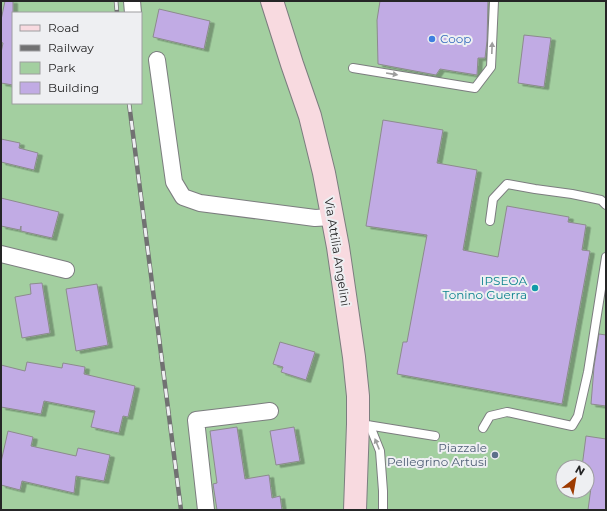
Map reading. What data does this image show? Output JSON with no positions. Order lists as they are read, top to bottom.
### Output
{
  "streets": {
    "street": ["Via Attilia Angelini"]
  },
  "places": ["Coop", "IPSEOA Tonino Guerra", "Piazzale Pellegrino Artusi"],
  "legend": [
    "Road",
    "Railway",
    "Park",
    "Building"
  ],
  "north": "top right"
}
